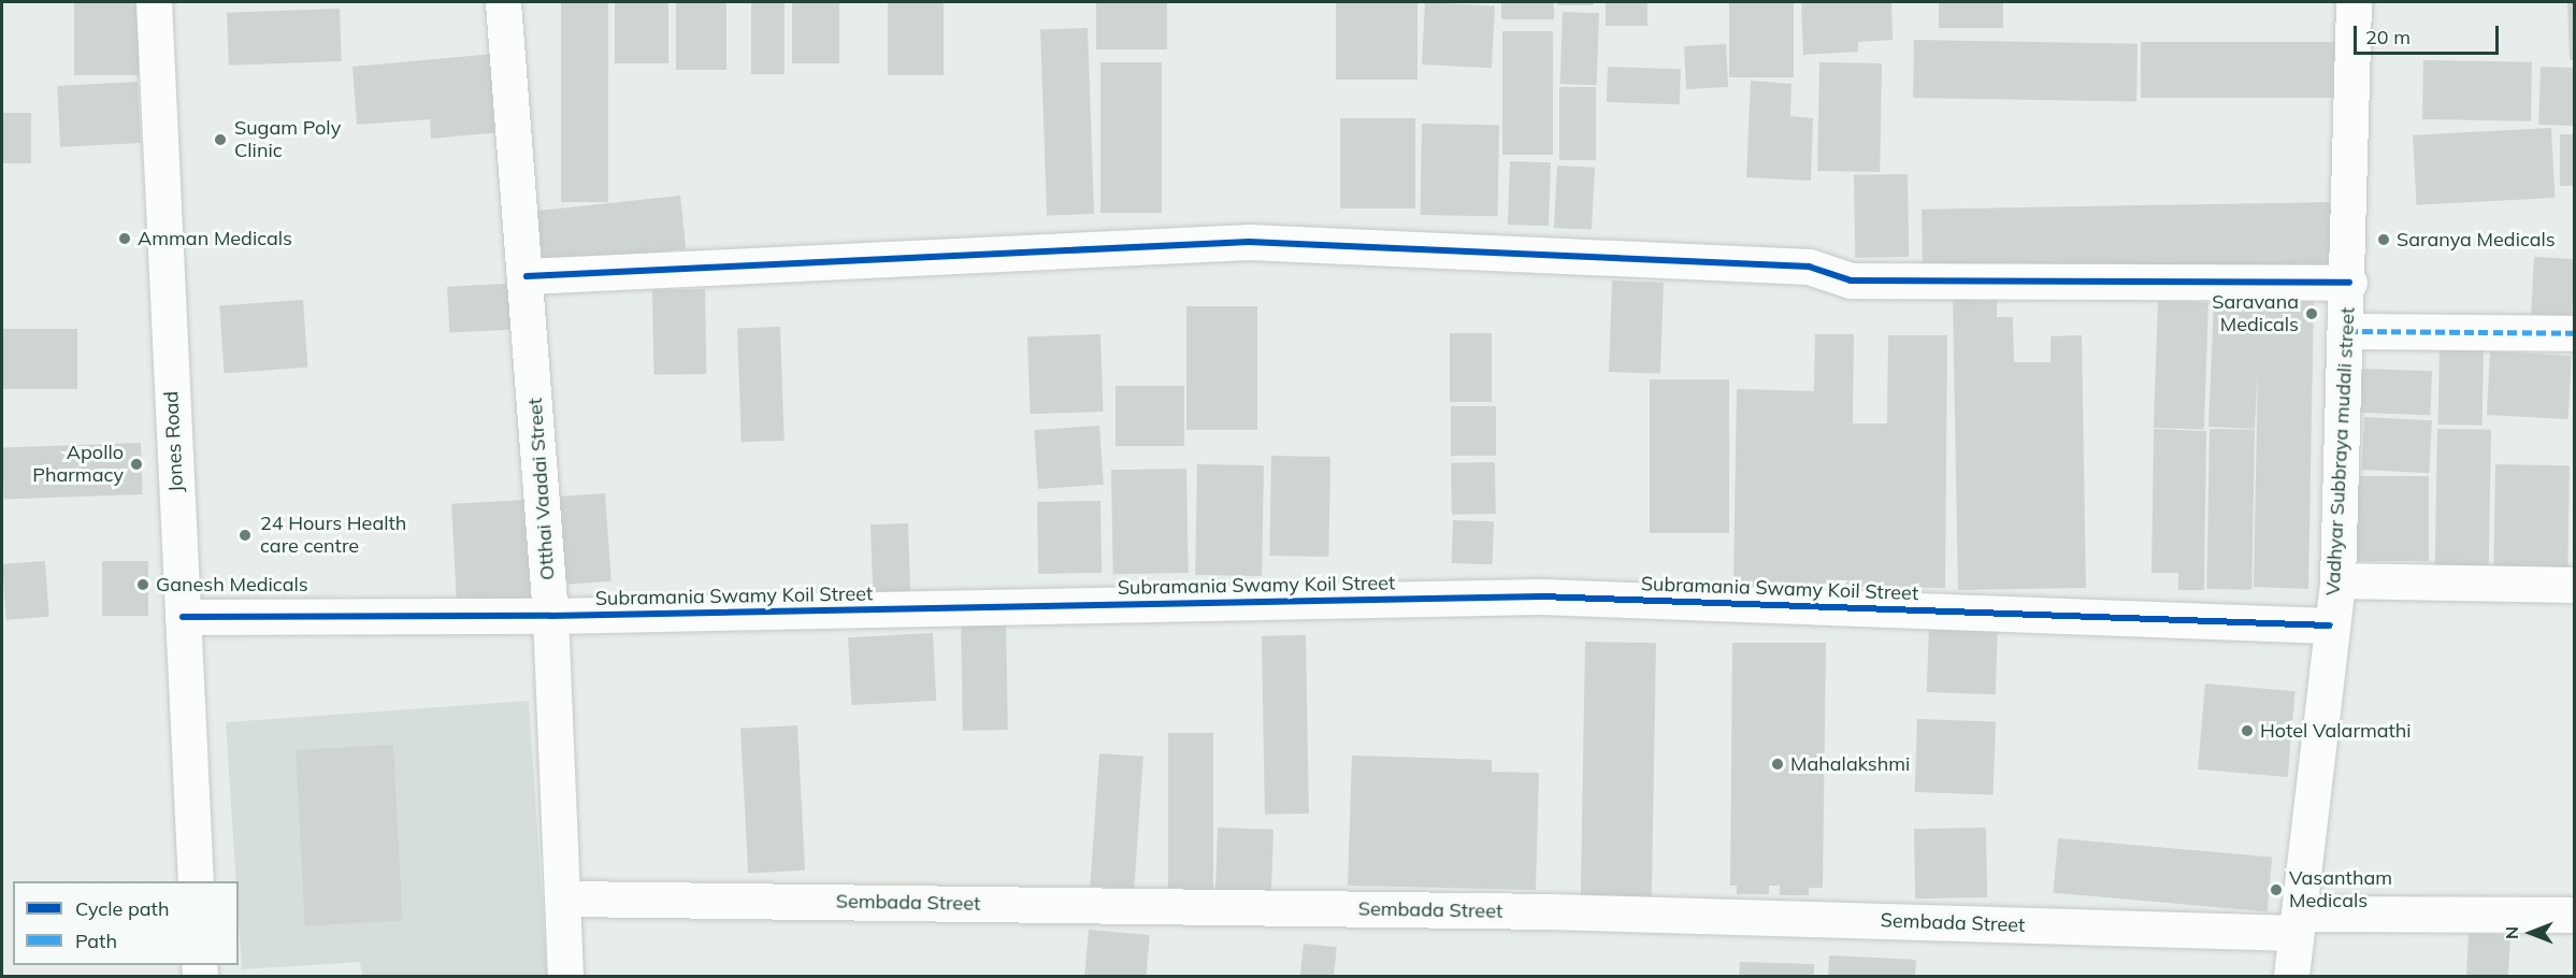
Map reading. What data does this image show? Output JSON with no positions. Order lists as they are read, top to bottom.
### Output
{
  "streets": {
    "street": [
      "Jones Road",
      "Vadhyar Subbraya mudali street",
      "Otthai Vaadai Street",
      "Subramania Swamy Koil Street",
      "Sembada Street"
    ]
  },
  "crossings": [
    ["Jones Road", "Subramania Swamy Koil Street"],
    ["Vadhyar Subbraya mudali street", "Subramania Swamy Koil Street"],
    ["Vadhyar Subbraya mudali street", "Sembada Street"],
    ["Otthai Vaadai Street", "Subramania Swamy Koil Street"],
    ["Otthai Vaadai Street", "Sembada Street"]
  ],
  "places": [
    "Sugam Poly Clinic",
    "Amman Medicals",
    "Saranya Medicals",
    "Saravana Medicals",
    "Apollo Pharmacy",
    "24 Hours Health care centre",
    "Ganesh Medicals",
    "Hotel Valarmathi",
    "Mahalakshmi",
    "Vasantham Medicals"
  ],
  "legend": ["Cycle path", "Path"],
  "scale_bar": "20 m",
  "north": "left"
}
